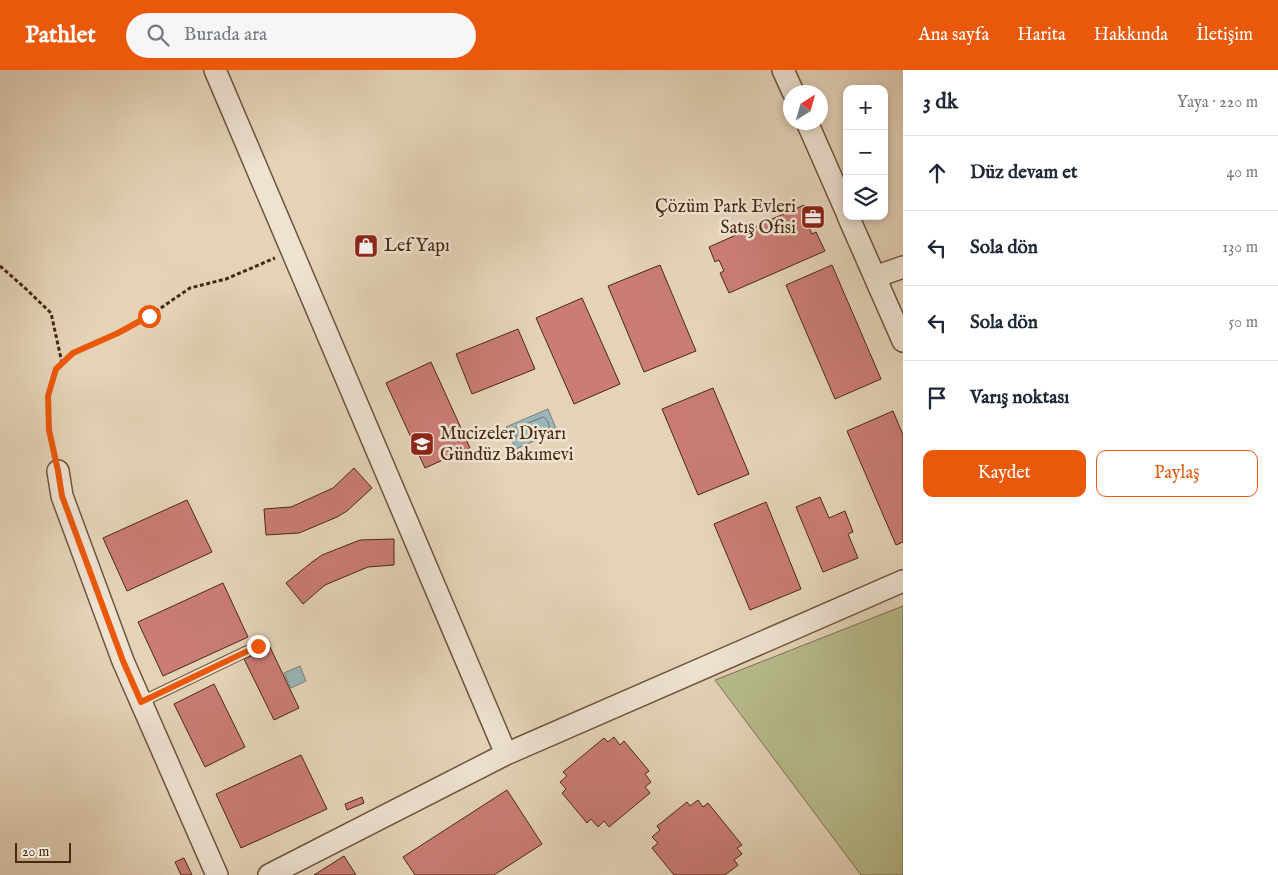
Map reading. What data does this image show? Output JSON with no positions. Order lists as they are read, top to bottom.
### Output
{
  "places": {
    "office": ["Çözüm Park Evleri Satış Ofisi"],
    "shop": ["Lef Yapı"],
    "school or university": ["Mucizeler Diyarı Gündüz Bakımevi"]
  },
  "scale_bar": "20 m",
  "north": "top right",
  "page": {
    "header": "Pathlet",
    "search": "Burada ara",
    "nav": [
      "Ana sayfa",
      "Harita",
      "Hakkında",
      "İletişim"
    ],
    "heading": ["3 dk", "Yaya · 220 m"],
    "map_buttons": ["+", "−"],
    "list": [
      ["Düz devam et", "40 m"],
      ["Sola dön", "130 m"],
      ["Sola dön", "50 m"],
      "Varış noktası"
    ],
    "buttons": ["Kaydet", "Paylaş"],
    "scale": "20 m"
  }
}
